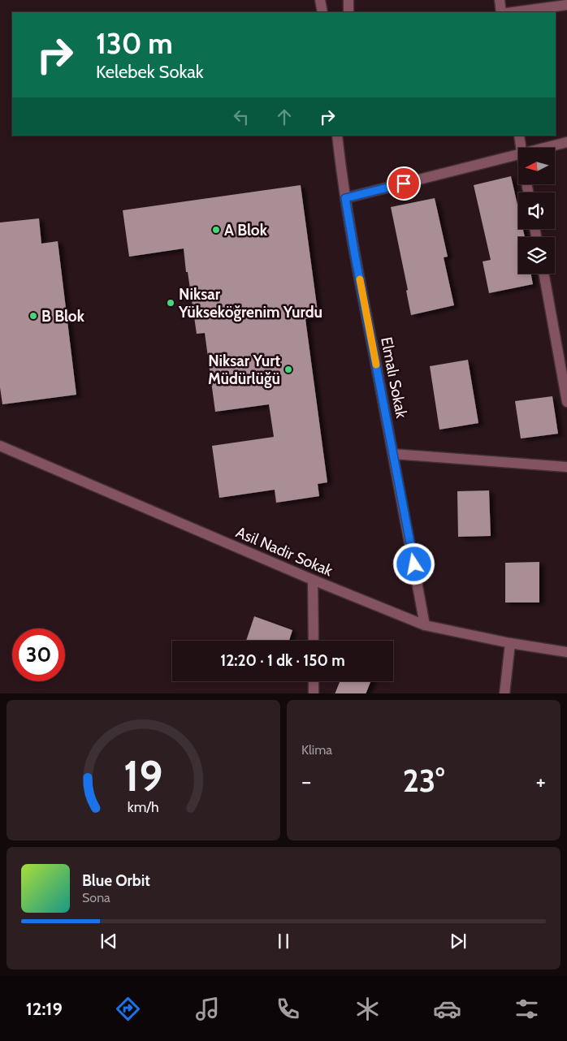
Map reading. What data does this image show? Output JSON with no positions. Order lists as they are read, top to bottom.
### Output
{
  "streets": {
    "street": ["Elmalı Sokak", "Asil Nadir Sokak"]
  },
  "crossings": [
    ["Elmalı Sokak", "Asil Nadir Sokak"]
  ],
  "places": [
    "A Blok",
    "Niksar Yükseköğrenim Yurdu",
    "B Blok",
    "Niksar Yurt Müdürlüğü"
  ],
  "north": "left",
  "page": {
    "turn": ["130 m", "Kelebek Sokak"],
    "limit": "30",
    "trip": "12:20 · 1 dk · 150 m",
    "tile": "Klima",
    "heat": ["−", "23°", "+"],
    "song": ["Blue Orbit", "Sona"],
    "tabs": "12:19",
    "gauge": ["19", "km/h"]
  }
}
